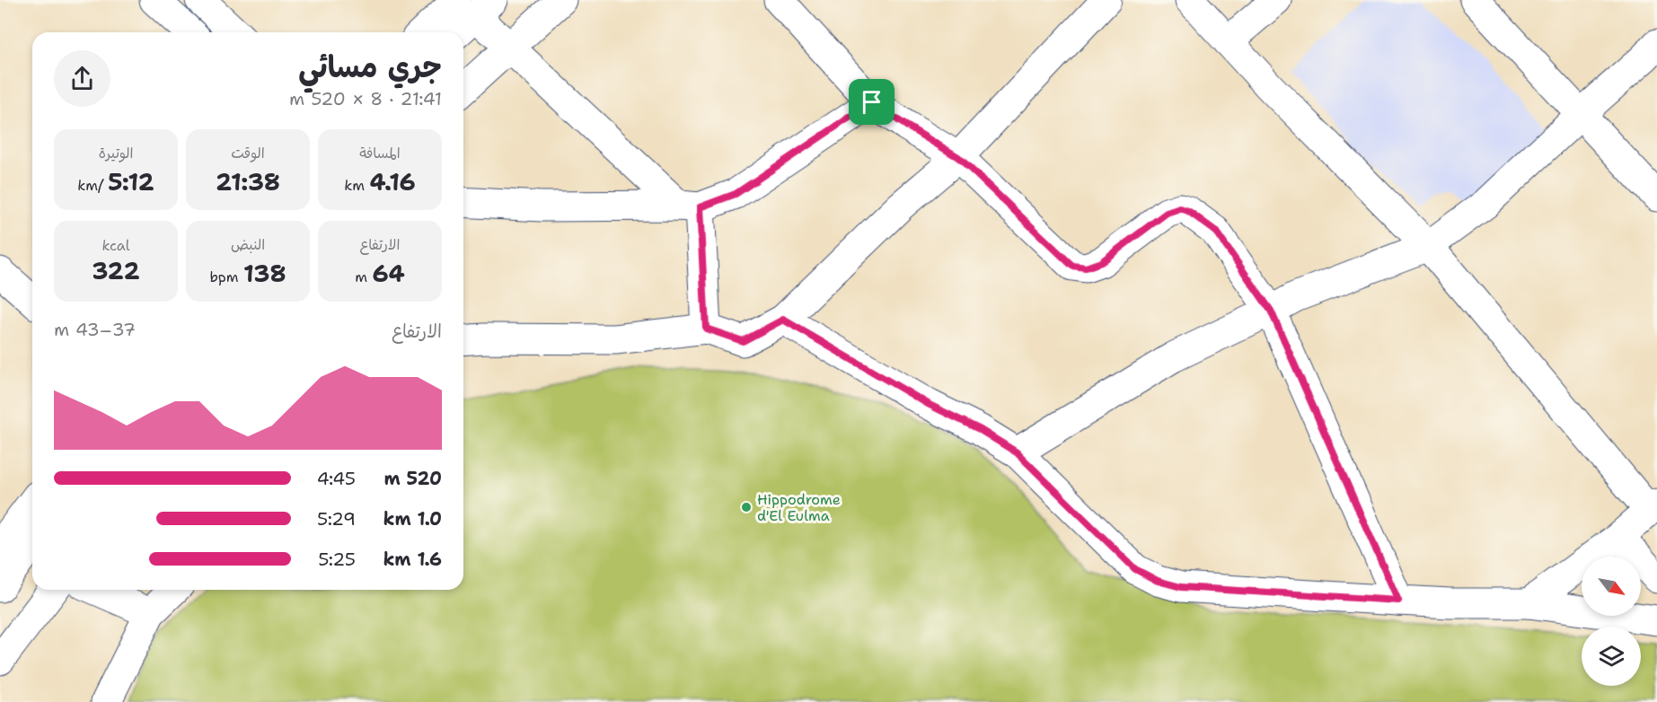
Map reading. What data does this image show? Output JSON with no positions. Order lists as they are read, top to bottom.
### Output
{
  "places": ["Hippodrome d'El Eulma"],
  "north": "bottom right",
  "page": {
    "heading": ["جري مسائي", "21:41 · 8 × 520 m"],
    "stats": [
      ["المسافة", "4.16 km"],
      ["الوقت", "21:38"],
      ["الوتيرة", "5:12 /km"],
      ["الارتفاع", "64 m"],
      ["النبض", "138 bpm"],
      ["kcal", "322"]
    ],
    "chart": ["الارتفاع", "37–43 m"],
    "list": [
      {
        "name": "520 m",
        "note": "4:45"
      },
      {
        "name": "1.0 km",
        "note": "5:29"
      },
      {
        "name": "1.6 km",
        "note": "5:25"
      }
    ]
  }
}
